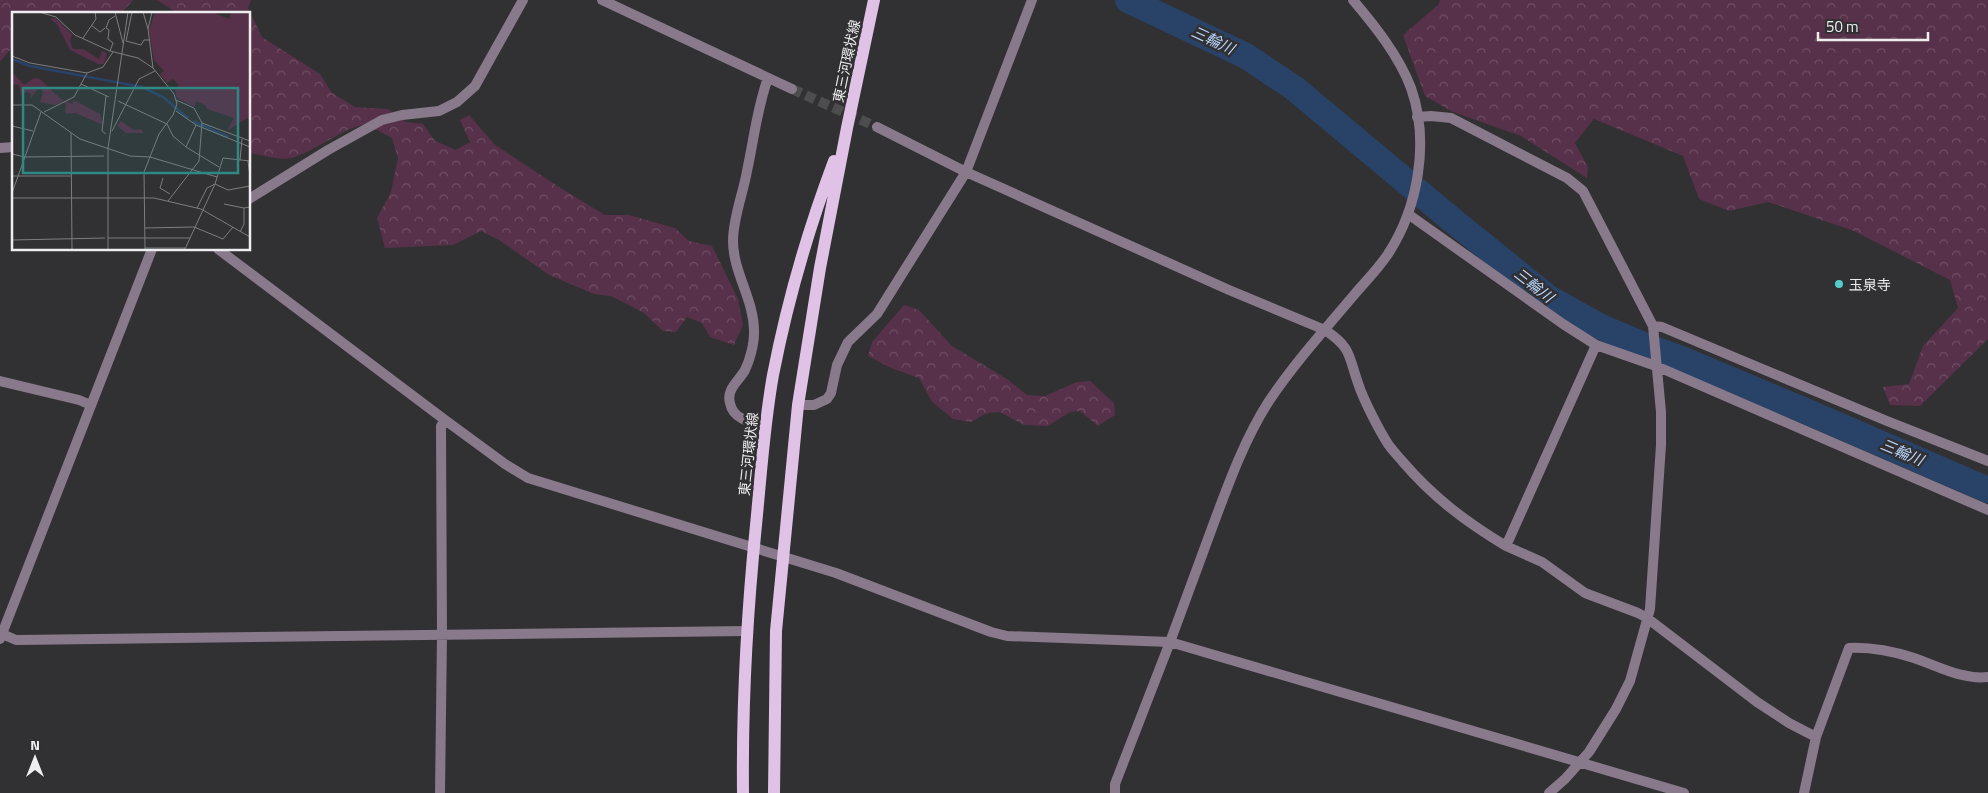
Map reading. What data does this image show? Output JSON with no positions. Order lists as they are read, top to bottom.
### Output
{
  "streets": {
    "main road": ["東三河環状線"]
  },
  "water": ["三輪川"],
  "places": ["玉泉寺"],
  "scale_bar": "50 m",
  "north": "top"
}
